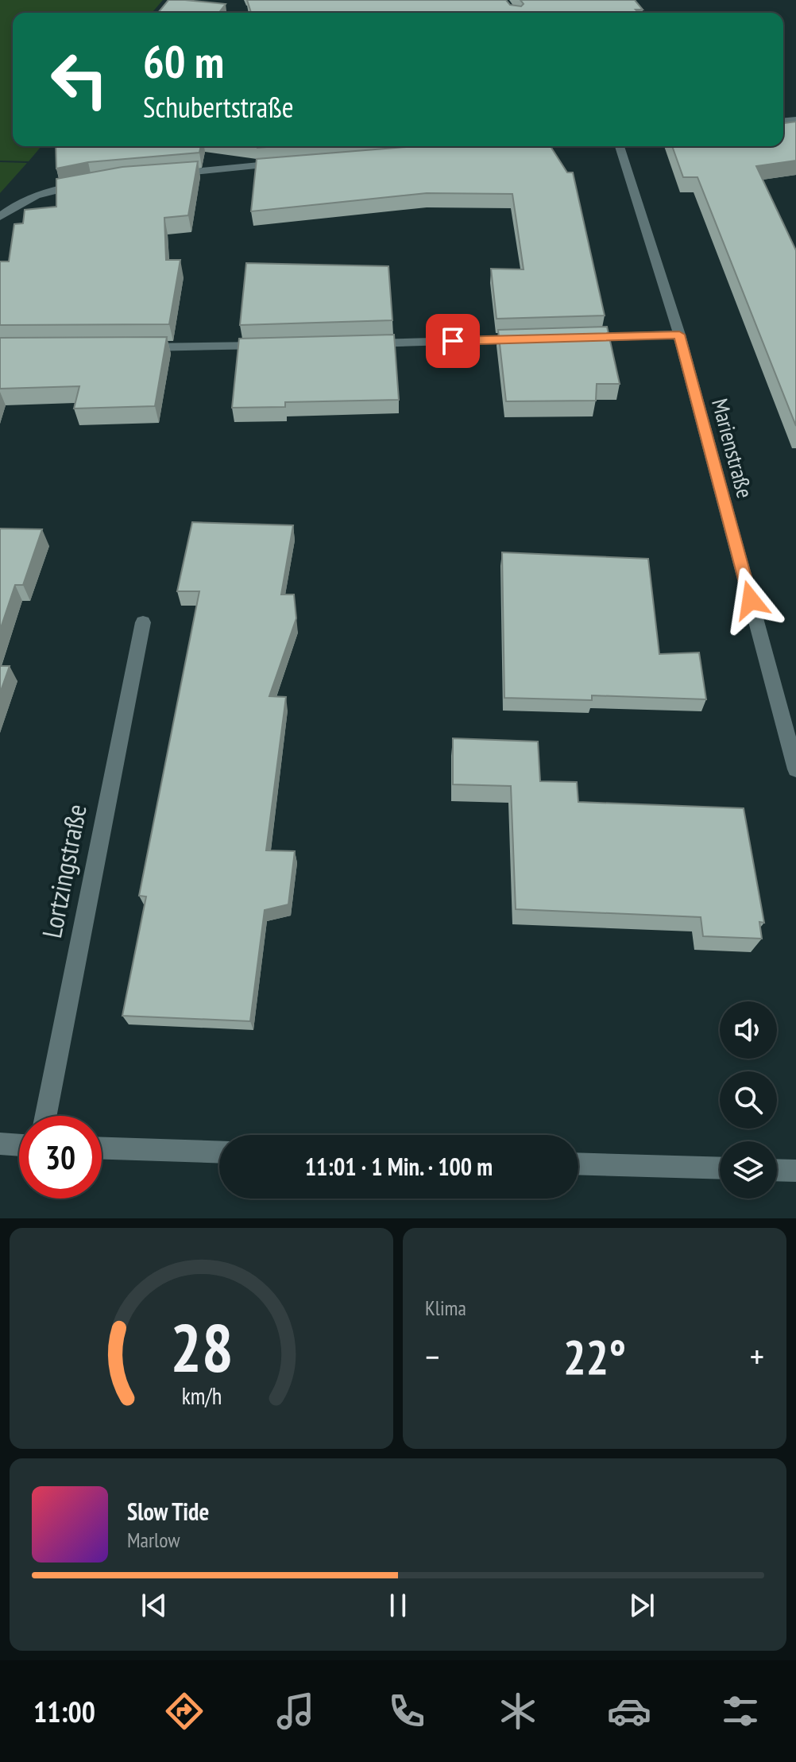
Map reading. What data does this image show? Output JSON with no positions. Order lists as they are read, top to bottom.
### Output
{
  "streets": {
    "street": ["Marienstraße", "Lortzingstraße"]
  },
  "page": {
    "turn": ["60 m", "Schubertstraße"],
    "limit": "30",
    "trip": "11:01 · 1 Min. · 100 m",
    "tile": "Klima",
    "heat": ["−", "22°", "+"],
    "song": ["Slow Tide", "Marlow"],
    "tabs": "11:00",
    "gauge": ["28", "km/h"]
  }
}
